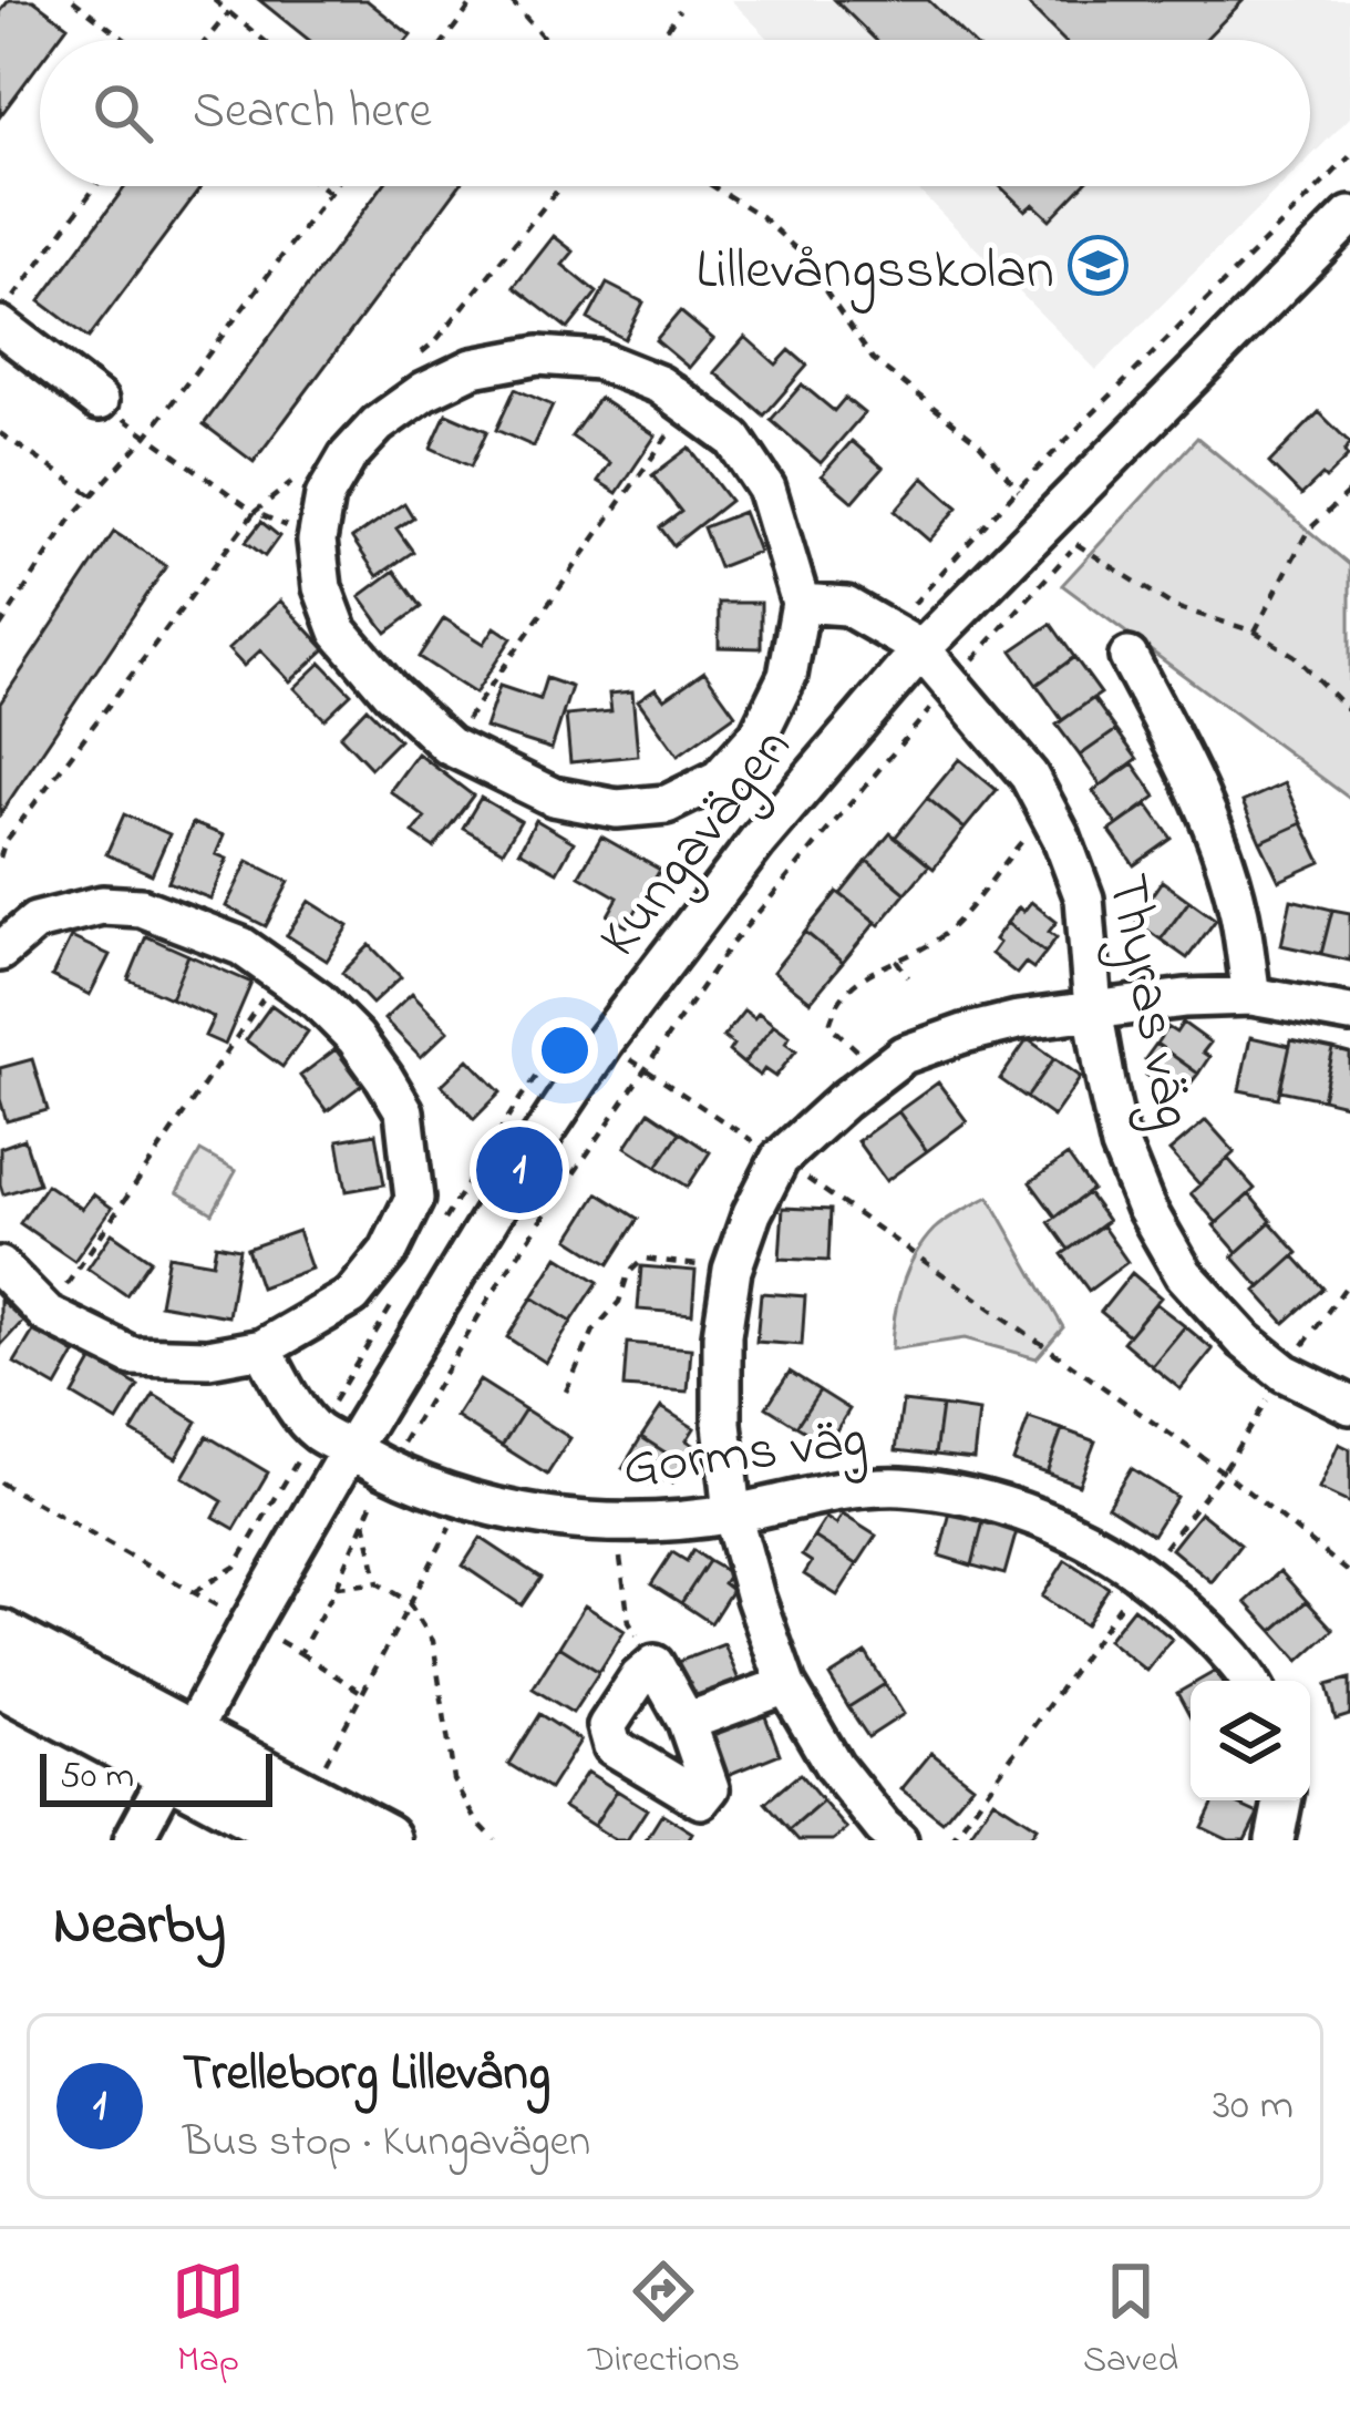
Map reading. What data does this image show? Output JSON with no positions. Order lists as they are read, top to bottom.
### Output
{
  "streets": {
    "street": ["Kungavägen", "Thyras väg", "Gorms väg"]
  },
  "crossings": [
    ["Kungavägen", "Thyras väg"],
    ["Kungavägen", "Gorms väg"]
  ],
  "places": {
    "school or university": ["Lillevångsskolan"]
  },
  "scale_bar": "50 m",
  "page": {
    "search": "Search here",
    "pins": "1",
    "scale": "50 m",
    "heading": "Nearby",
    "list": [
      {
        "mark": "1",
        "name": "Trelleborg Lillevång",
        "note": "Bus stop · Kungavägen",
        "value": "30 m"
      }
    ],
    "nav": ["Map", "Directions", "Saved"]
  }
}
